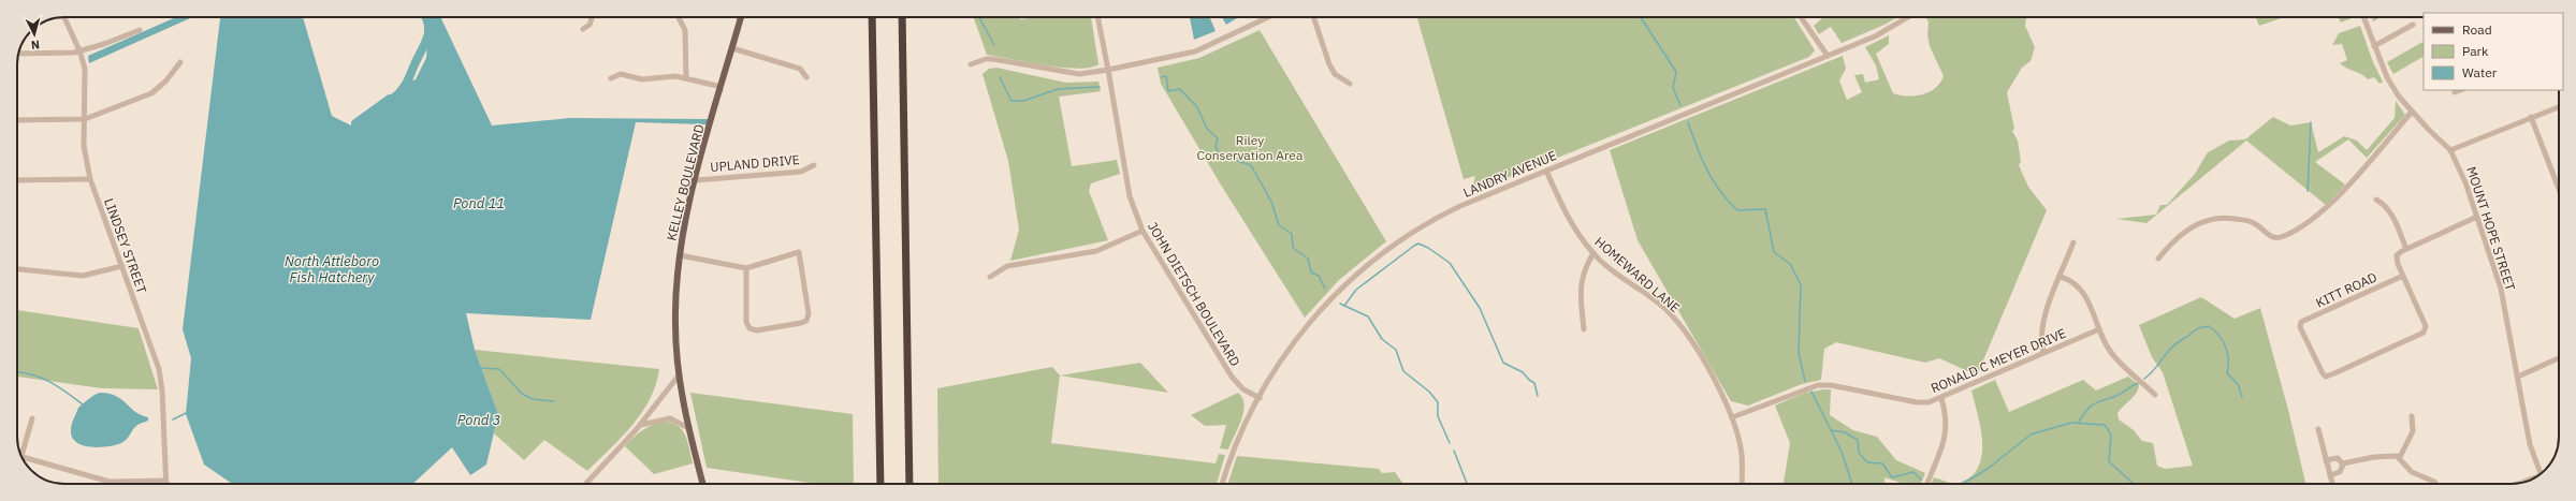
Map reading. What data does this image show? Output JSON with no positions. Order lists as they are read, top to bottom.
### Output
{
  "streets": {
    "main road": ["KELLEY BOULEVARD"],
    "street": [
      "UPLAND DRIVE",
      "LANDRY AVENUE",
      "MOUNT HOPE STREET",
      "LINDSEY STREET",
      "HOMEWARD LANE",
      "KITT ROAD",
      "JOHN DIETSCH BOULEVARD",
      "RONALD C MEYER DRIVE"
    ]
  },
  "crossings": [
    ["UPLAND DRIVE", "KELLEY BOULEVARD"],
    ["LANDRY AVENUE", "HOMEWARD LANE"],
    ["LANDRY AVENUE", "JOHN DIETSCH BOULEVARD"],
    ["HOMEWARD LANE", "RONALD C MEYER DRIVE"]
  ],
  "water": ["Pond 11", "North Attleboro Fish Hatchery", "Pond 3"],
  "parks": ["Riley Conservation Area"],
  "legend": ["Road", "Park", "Water"],
  "north": "bottom"
}
